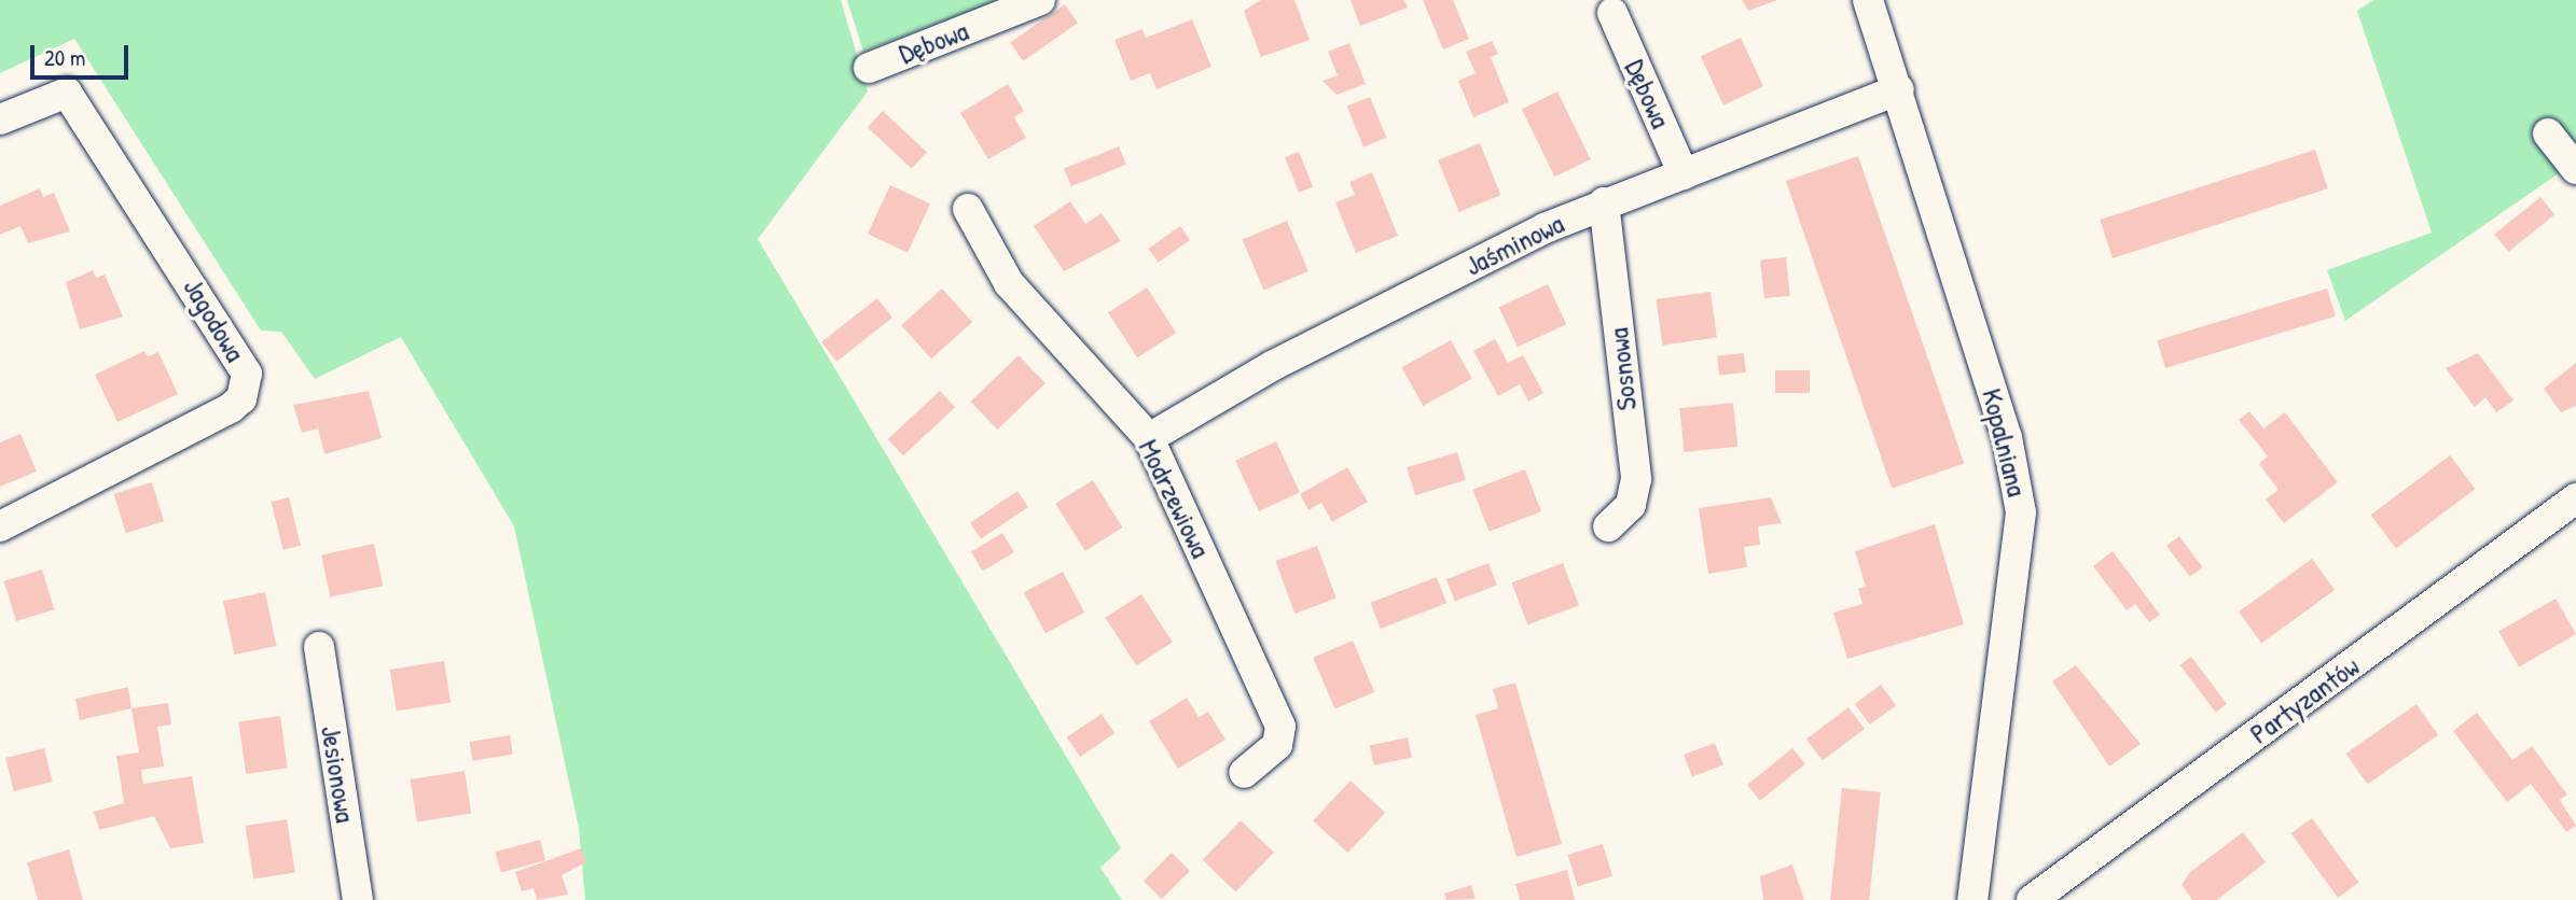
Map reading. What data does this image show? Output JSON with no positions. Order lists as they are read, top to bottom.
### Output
{
  "streets": {
    "street": [
      "Dębowa",
      "Jaśminowa",
      "Jagodowa",
      "Sosnowa",
      "Kopalniana",
      "Modrzewiowa",
      "Partyzantów",
      "Jesionowa"
    ]
  },
  "crossings": [
    ["Dębowa", "Jaśminowa"],
    ["Jaśminowa", "Sosnowa"],
    ["Jaśminowa", "Kopalniana"],
    ["Jaśminowa", "Modrzewiowa"]
  ],
  "scale_bar": "20 m"
}
